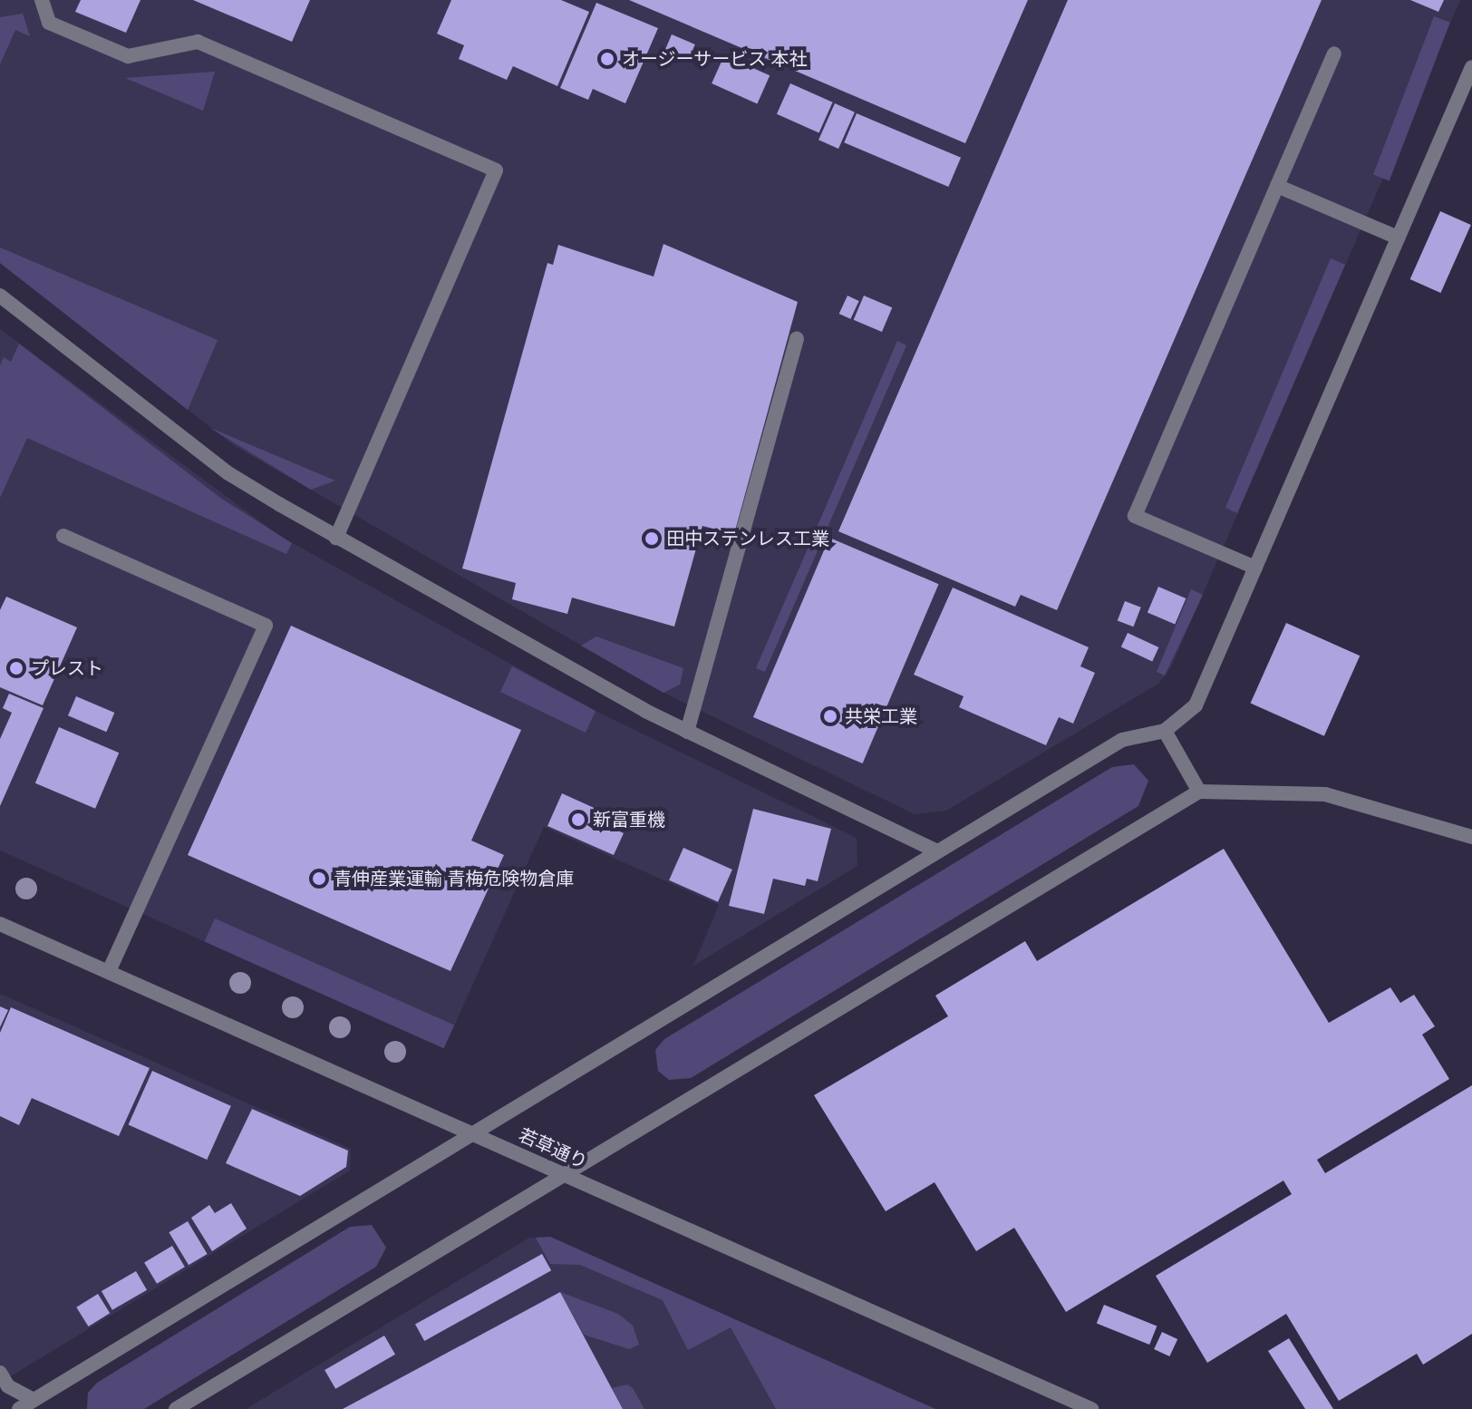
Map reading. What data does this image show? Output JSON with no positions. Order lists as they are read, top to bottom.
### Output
{
  "streets": {
    "street": ["若草通り"]
  },
  "places": [
    "オージーサービス 本社",
    "田中ステンレス工業",
    "プレスト",
    "共栄工業",
    "新富重機",
    "青伸産業運輸 青梅危険物倉庫"
  ]
}
